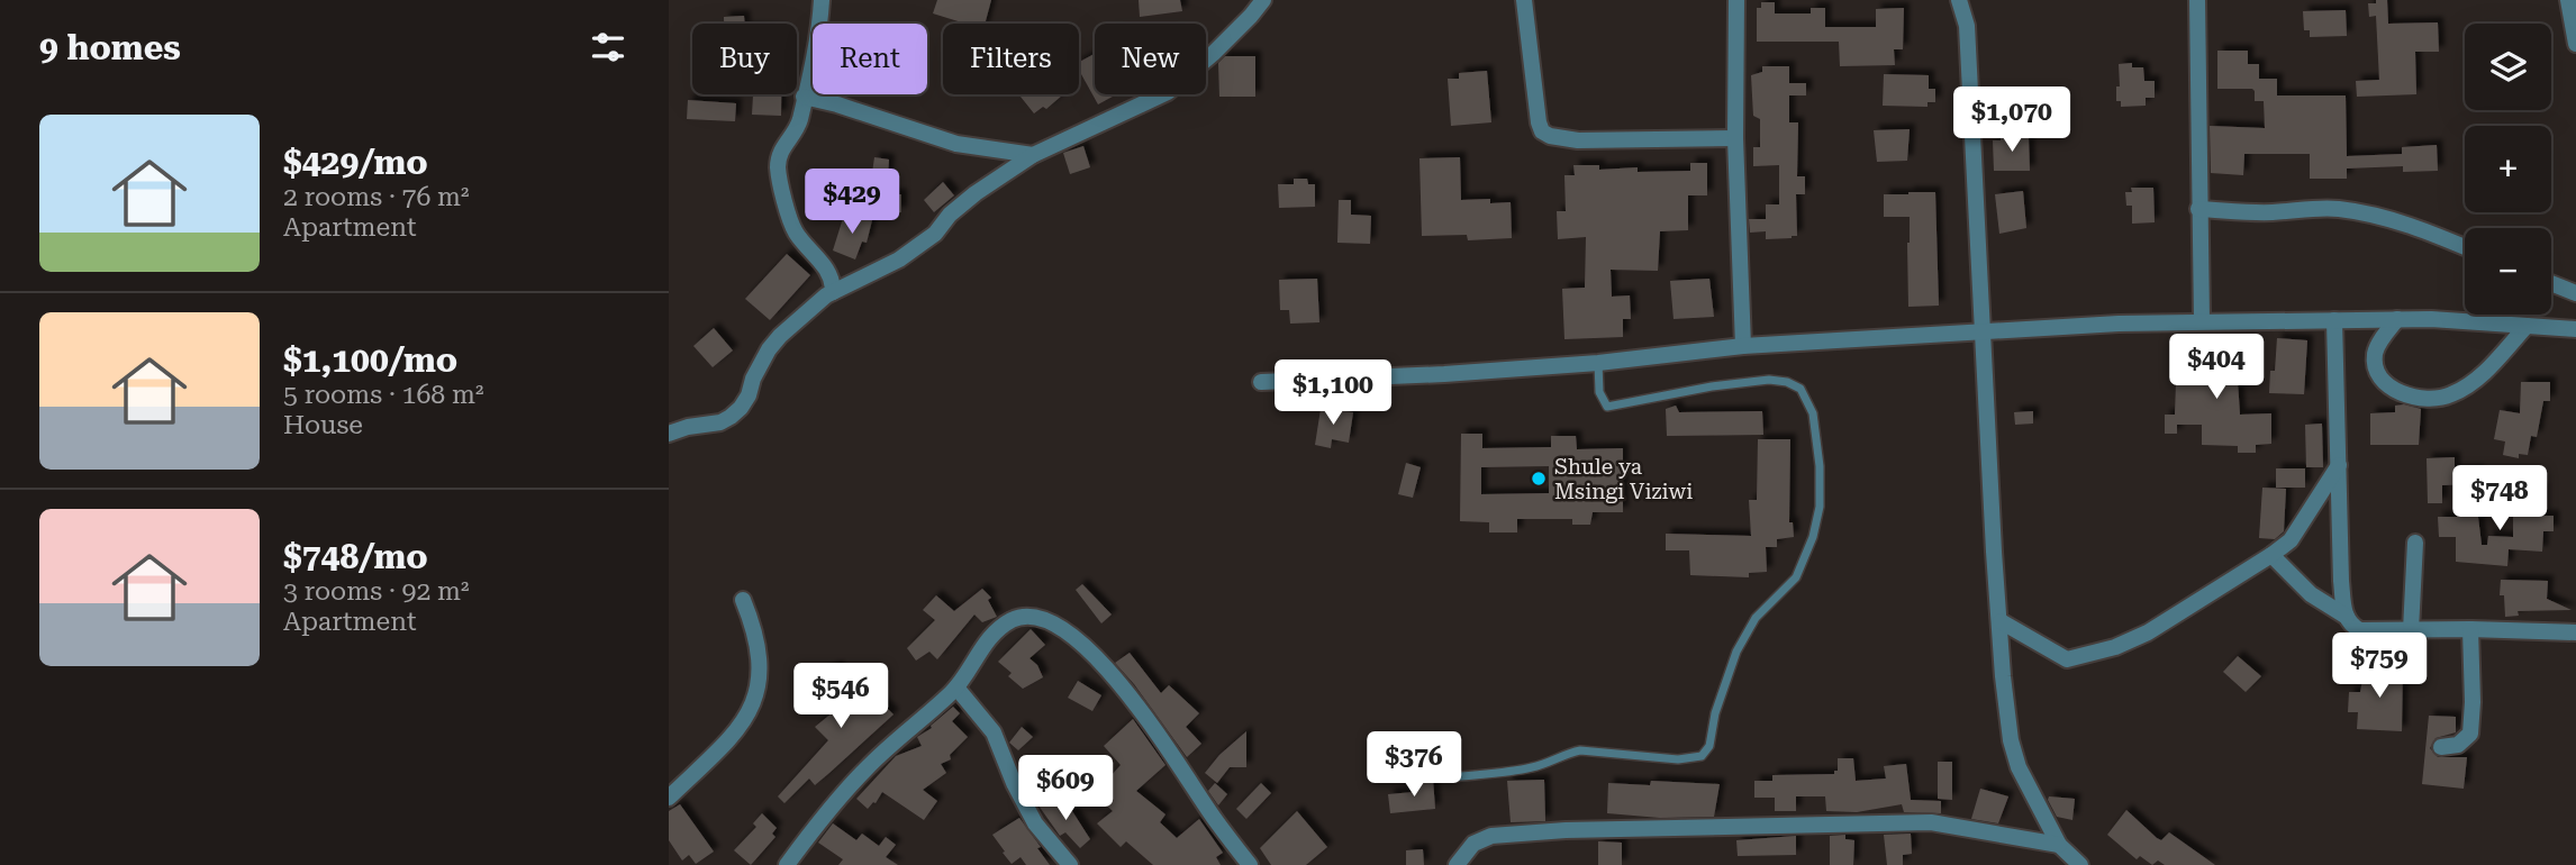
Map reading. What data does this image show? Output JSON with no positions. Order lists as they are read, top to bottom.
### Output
{
  "places": ["Shule ya Msingi Viziwi"],
  "page": {
    "heading": "9 homes",
    "map_buttons": ["+", "−"],
    "chip": [
      "Buy",
      "Rent",
      "Filters",
      "New"
    ],
    "price": [
      "$1,070",
      "$429",
      "$404",
      "$1,100",
      "$748",
      "$759",
      "$546",
      "$376",
      "$609"
    ],
    "list": [
      {
        "name": "$429/mo",
        "note": "2 rooms · 76 m² · Apartment"
      },
      {
        "name": "$1,100/mo",
        "note": "5 rooms · 168 m² · House"
      },
      {
        "name": "$748/mo",
        "note": "3 rooms · 92 m² · Apartment"
      }
    ]
  }
}
